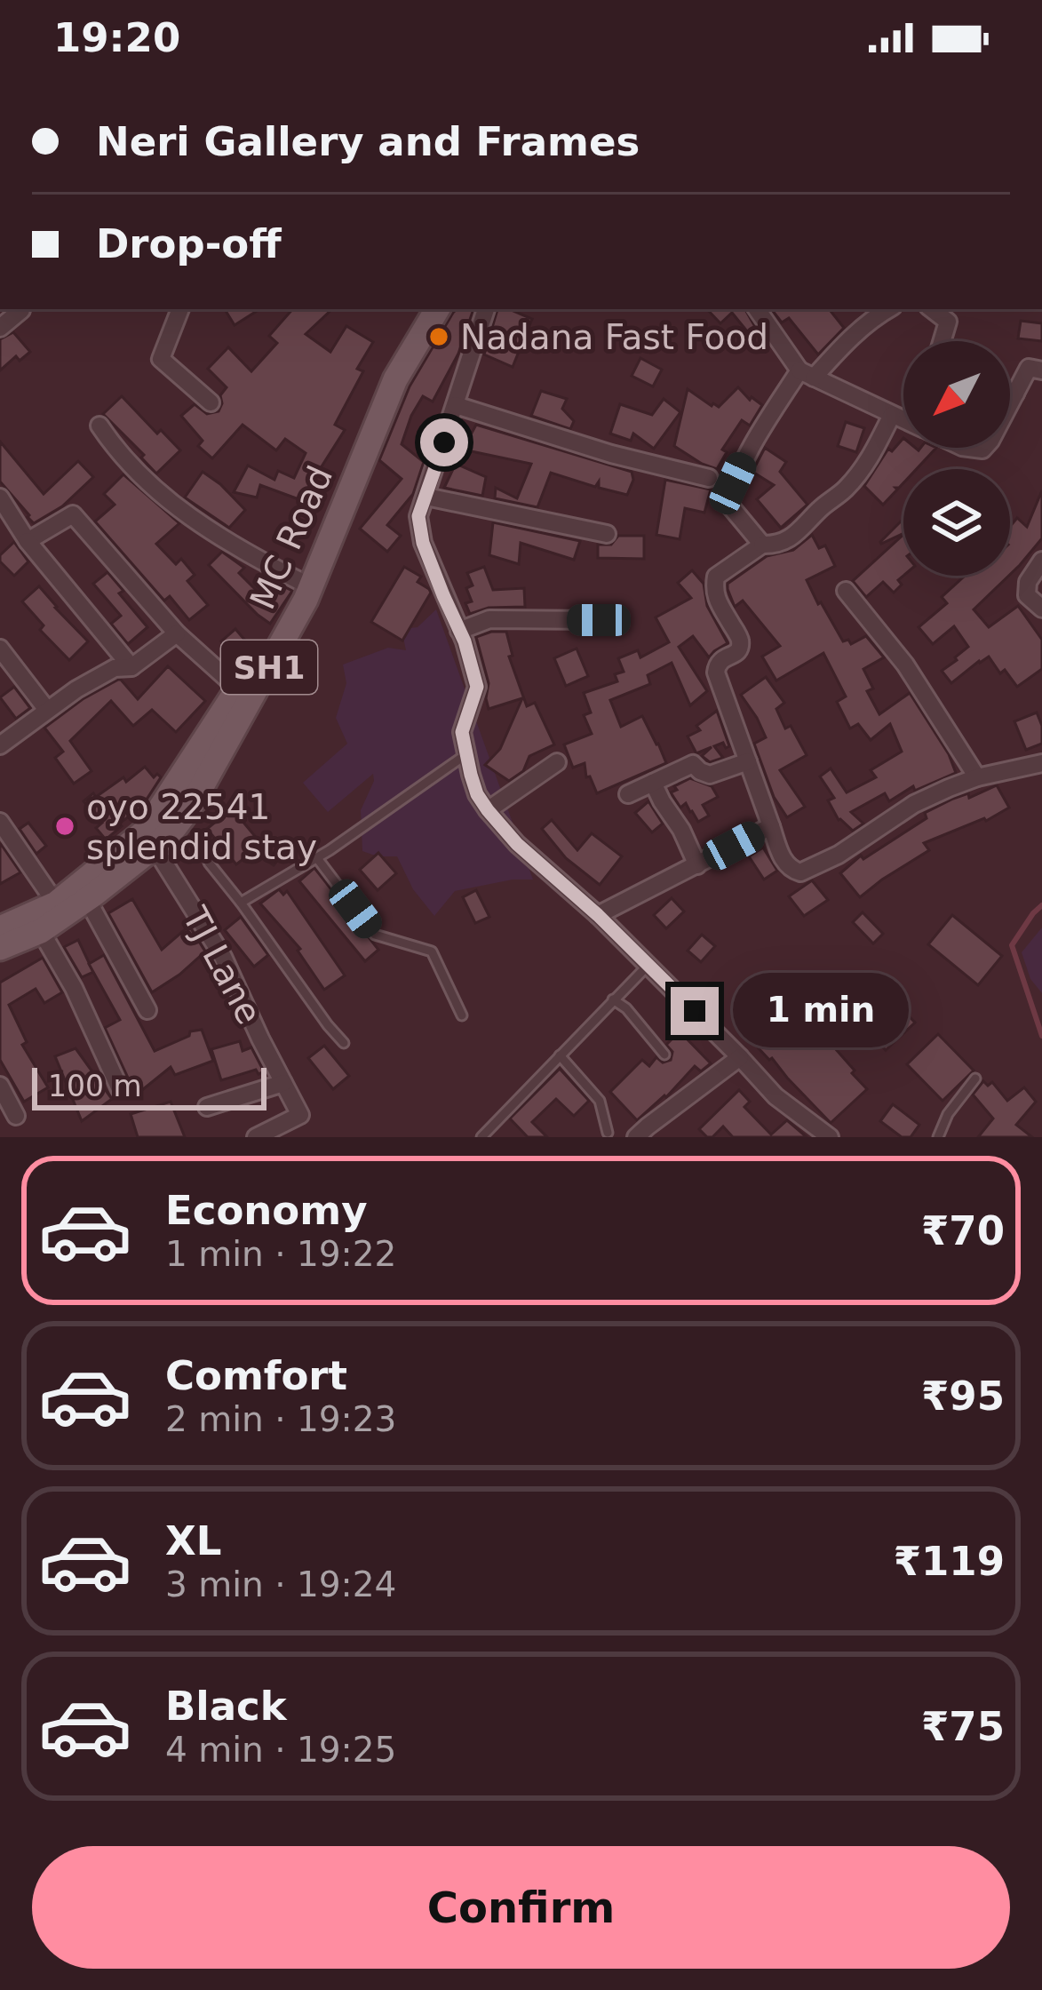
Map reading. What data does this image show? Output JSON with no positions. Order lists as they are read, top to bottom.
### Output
{
  "streets": {
    "main road": ["MC Road", "SH1"],
    "street": ["TJ Lane"]
  },
  "crossings": [
    ["MC Road", "TJ Lane"]
  ],
  "places": ["Nadana Fast Food", "oyo 22541 splendid stay"],
  "scale_bar": "100 m",
  "north": "bottom left",
  "page": {
    "status": "19:20",
    "banner": ["Neri Gallery and Frames", "Drop-off"],
    "bubble": "1 min",
    "scale": "100 m",
    "list": [
      {
        "name": "Economy",
        "note": "1 min · 19:22",
        "value": "₹70"
      },
      {
        "name": "Comfort",
        "note": "2 min · 19:23",
        "value": "₹95"
      },
      {
        "name": "XL",
        "note": "3 min · 19:24",
        "value": "₹119"
      },
      {
        "name": "Black",
        "note": "4 min · 19:25",
        "value": "₹75"
      }
    ],
    "buttons": "Confirm"
  }
}
